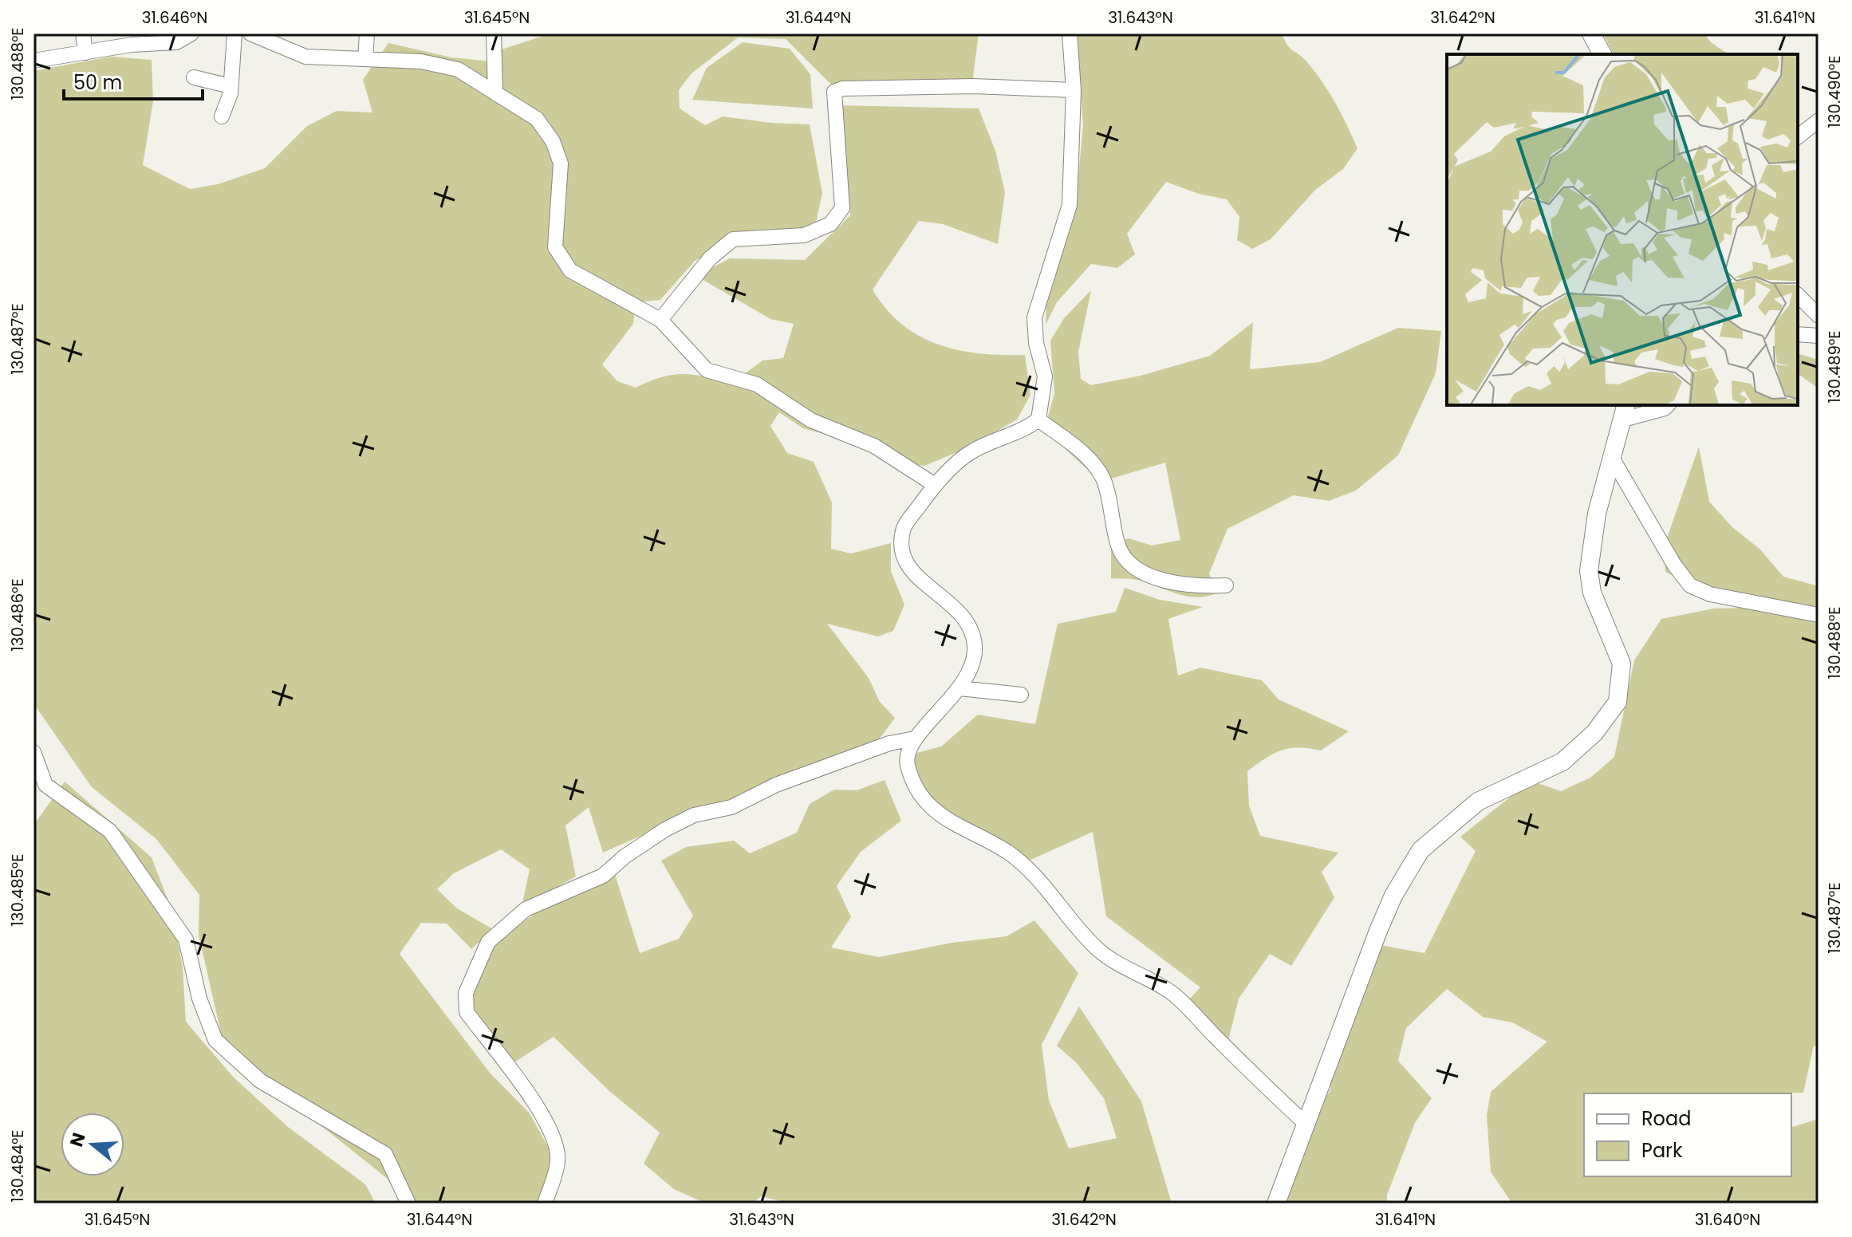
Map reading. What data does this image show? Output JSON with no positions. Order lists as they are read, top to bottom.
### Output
{
  "legend": ["Road", "Park"],
  "scale_bar": "50 m",
  "north": "left",
  "coordinates": [
    "31.646°N",
    "31.645°N",
    "31.644°N",
    "31.643°N",
    "31.642°N",
    "31.641°N",
    "130.488°E",
    "130.490°E",
    "130.487°E",
    "130.489°E",
    "130.486°E",
    "130.485°E",
    "130.484°E",
    "31.640°N"
  ]
}
